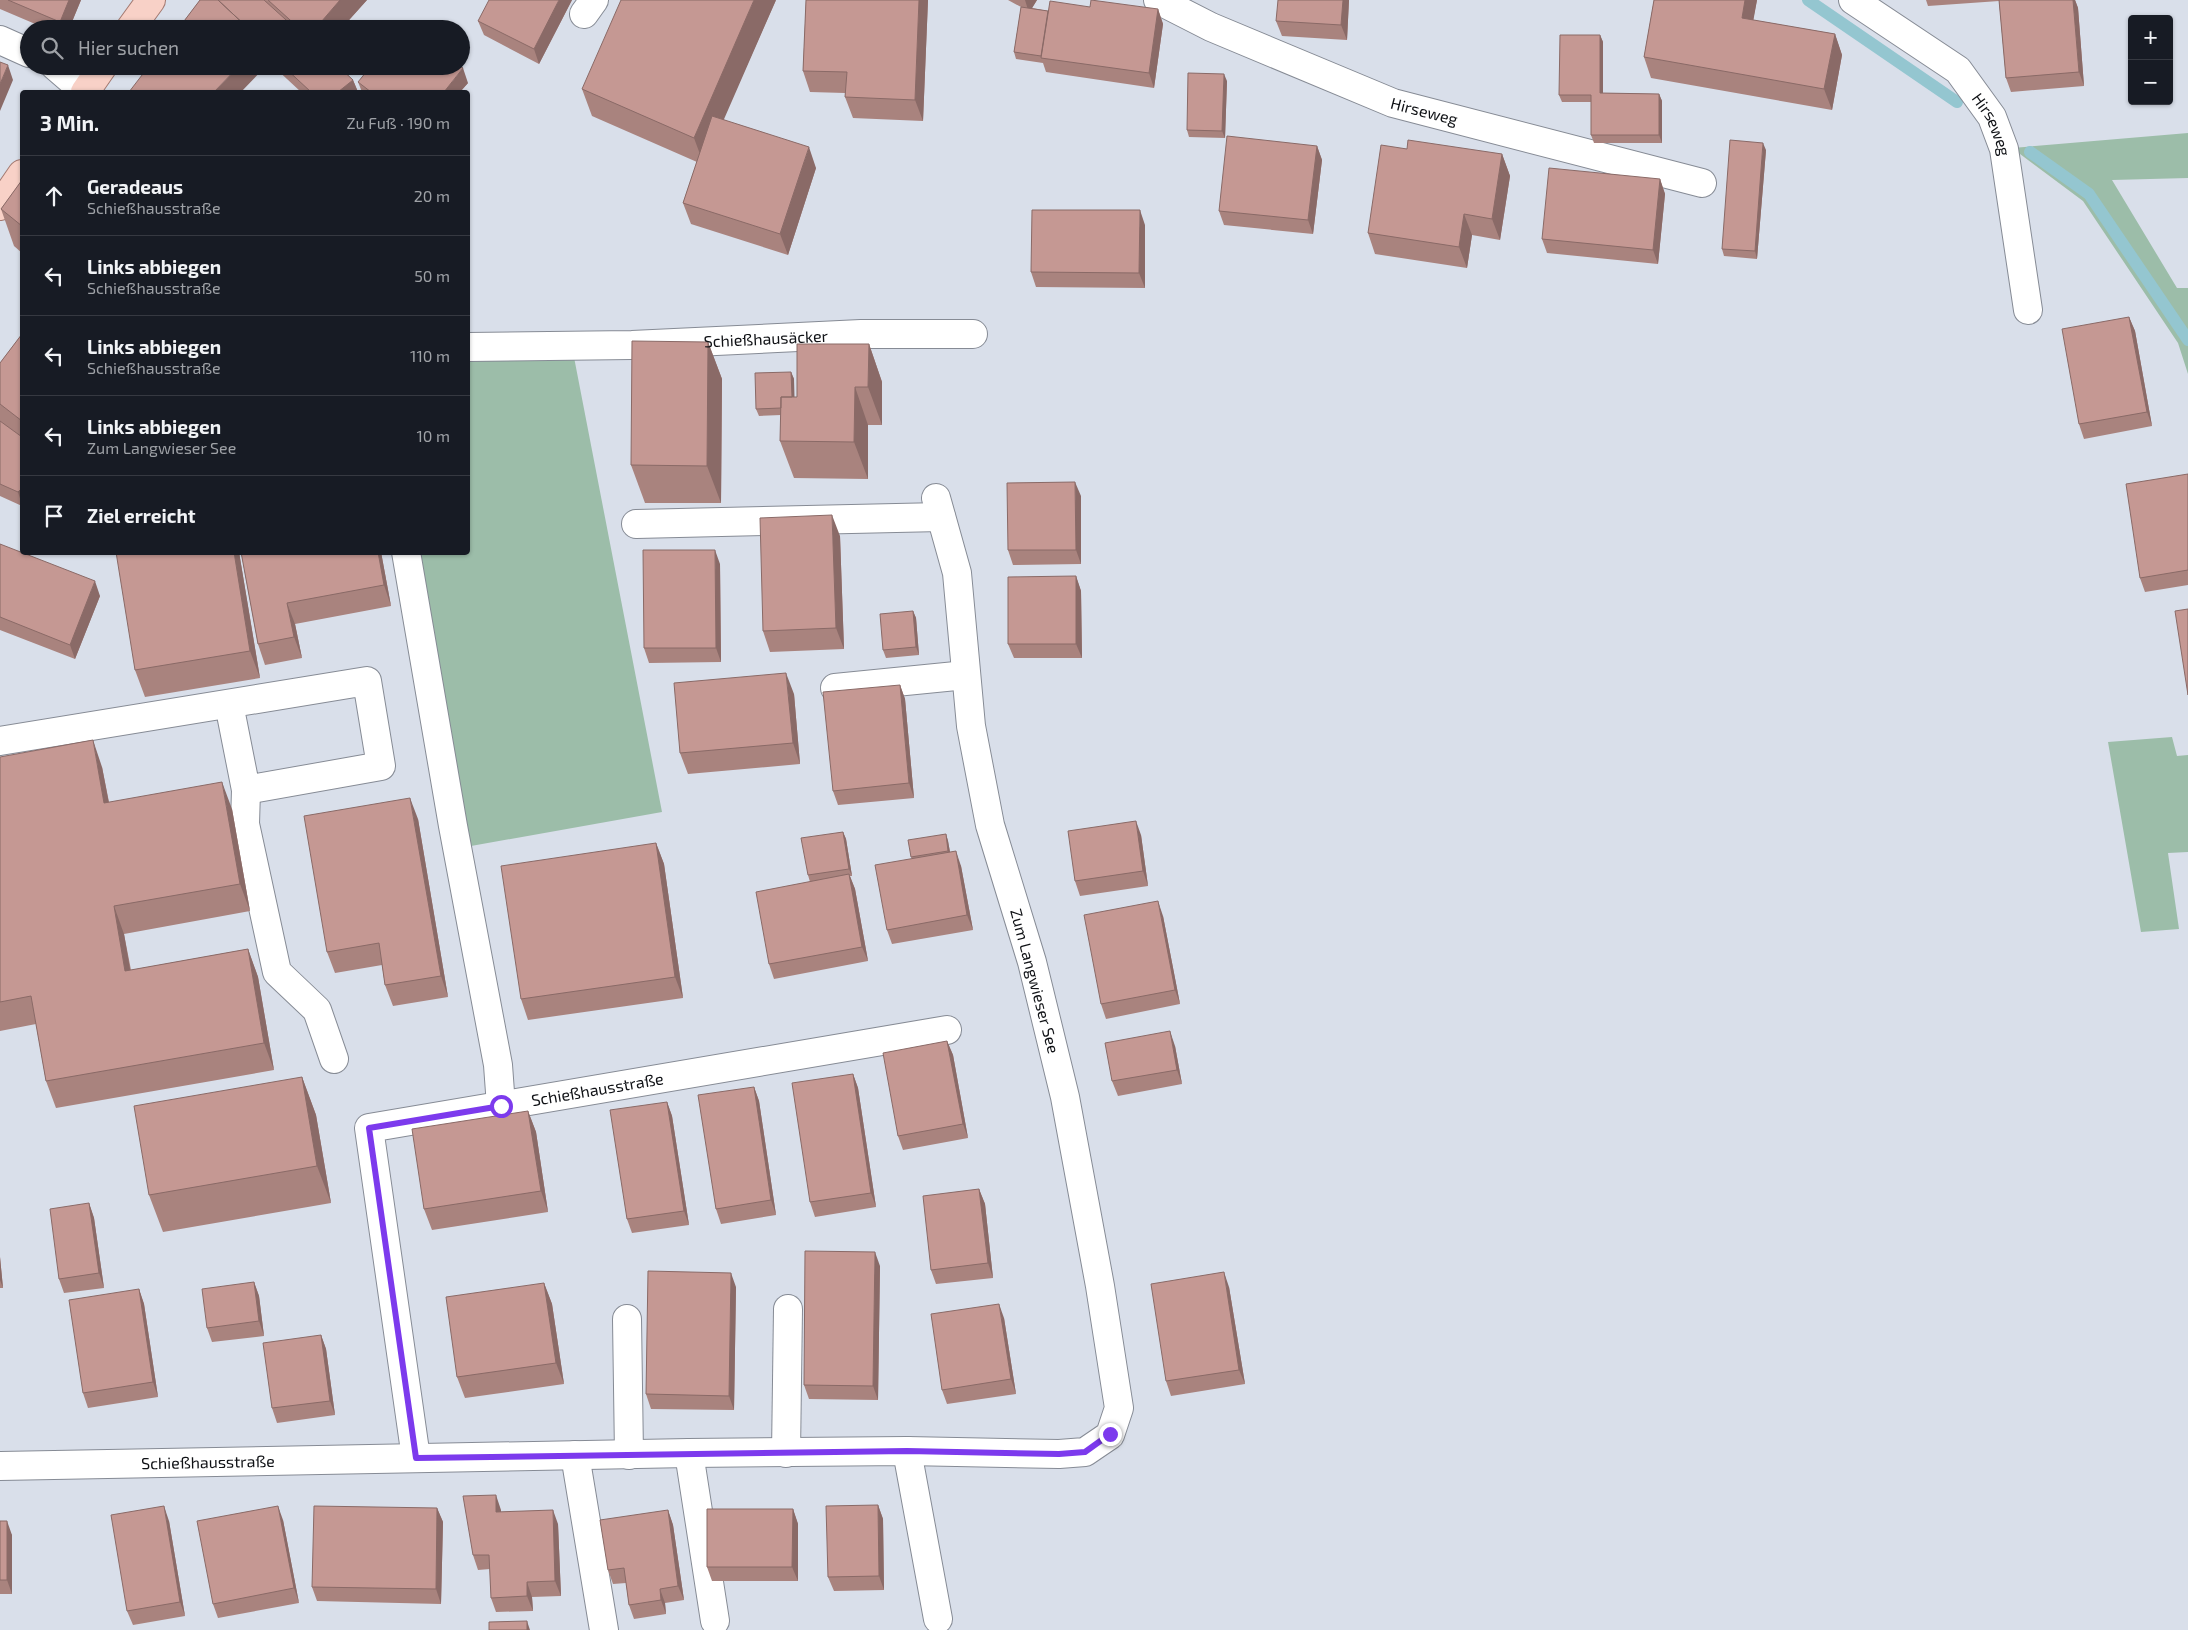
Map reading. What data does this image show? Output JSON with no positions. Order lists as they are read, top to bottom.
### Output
{
  "streets": {
    "street": [
      "Hirseweg",
      "Schießhausäcker",
      "Zum Langwieser See",
      "Schießhausstraße"
    ]
  },
  "crossings": [
    ["Zum Langwieser See", "Schießhausstraße"]
  ],
  "page": {
    "map_buttons": ["+", "−"],
    "search": "Hier suchen",
    "heading": ["3 Min.", "Zu Fuß · 190 m"],
    "list": [
      ["Geradeaus", "Schießhausstraße", "20 m"],
      ["Links abbiegen", "Schießhausstraße", "50 m"],
      ["Links abbiegen", "Schießhausstraße", "110 m"],
      ["Links abbiegen", "Zum Langwieser See", "10 m"],
      "Ziel erreicht"
    ]
  }
}
